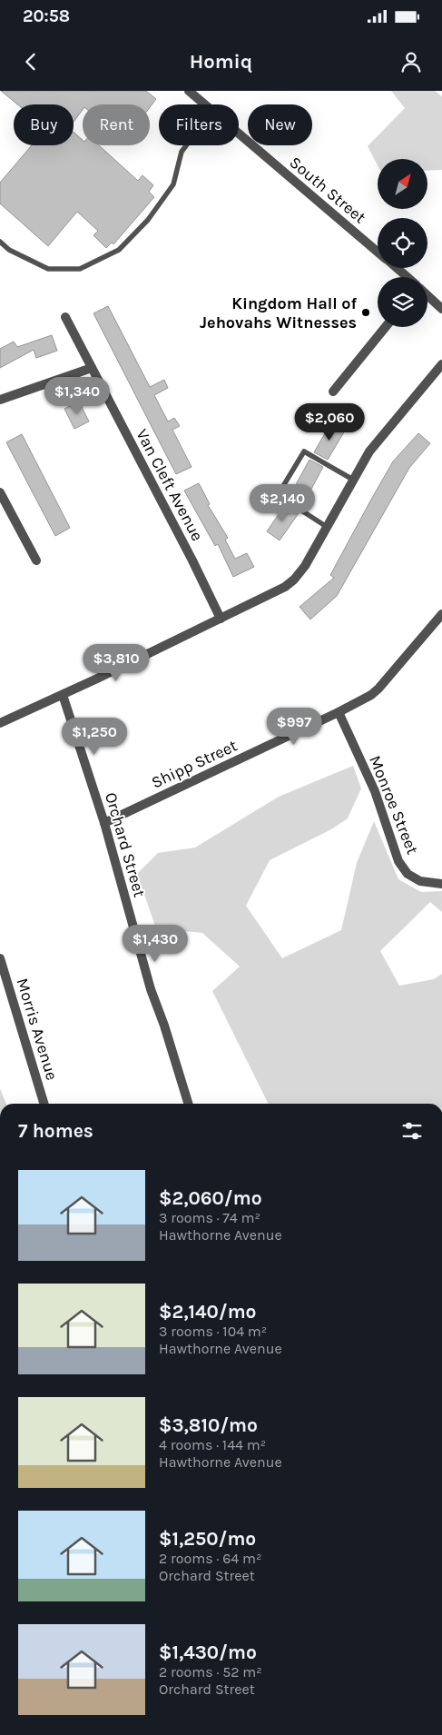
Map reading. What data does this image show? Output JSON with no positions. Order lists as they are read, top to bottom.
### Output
{
  "streets": {
    "street": [
      "South Street",
      "Van Cleft Avenue",
      "Shipp Street",
      "Monroe Street",
      "Orchard Street",
      "Morris Avenue"
    ]
  },
  "crossings": [
    ["Shipp Street", "Monroe Street"],
    ["Shipp Street", "Orchard Street"]
  ],
  "places": ["Kingdom Hall of Jehovahs Witnesses"],
  "north": "top right",
  "page": {
    "status": "20:58",
    "header": "Homiq",
    "chip": [
      "Buy",
      "Rent",
      "Filters",
      "New"
    ],
    "price": [
      "$1,340",
      "$2,060",
      "$2,140",
      "$3,810",
      "$997",
      "$1,250",
      "$1,430"
    ],
    "heading": "7 homes",
    "list": [
      {
        "name": "$2,060/mo",
        "note": "3 rooms · 74 m² · Hawthorne Avenue"
      },
      {
        "name": "$2,140/mo",
        "note": "3 rooms · 104 m² · Hawthorne Avenue"
      },
      {
        "name": "$3,810/mo",
        "note": "4 rooms · 144 m² · Hawthorne Avenue"
      },
      {
        "name": "$1,250/mo",
        "note": "2 rooms · 64 m² · Orchard Street"
      },
      {
        "name": "$1,430/mo",
        "note": "2 rooms · 52 m² · Orchard Street"
      }
    ]
  }
}
